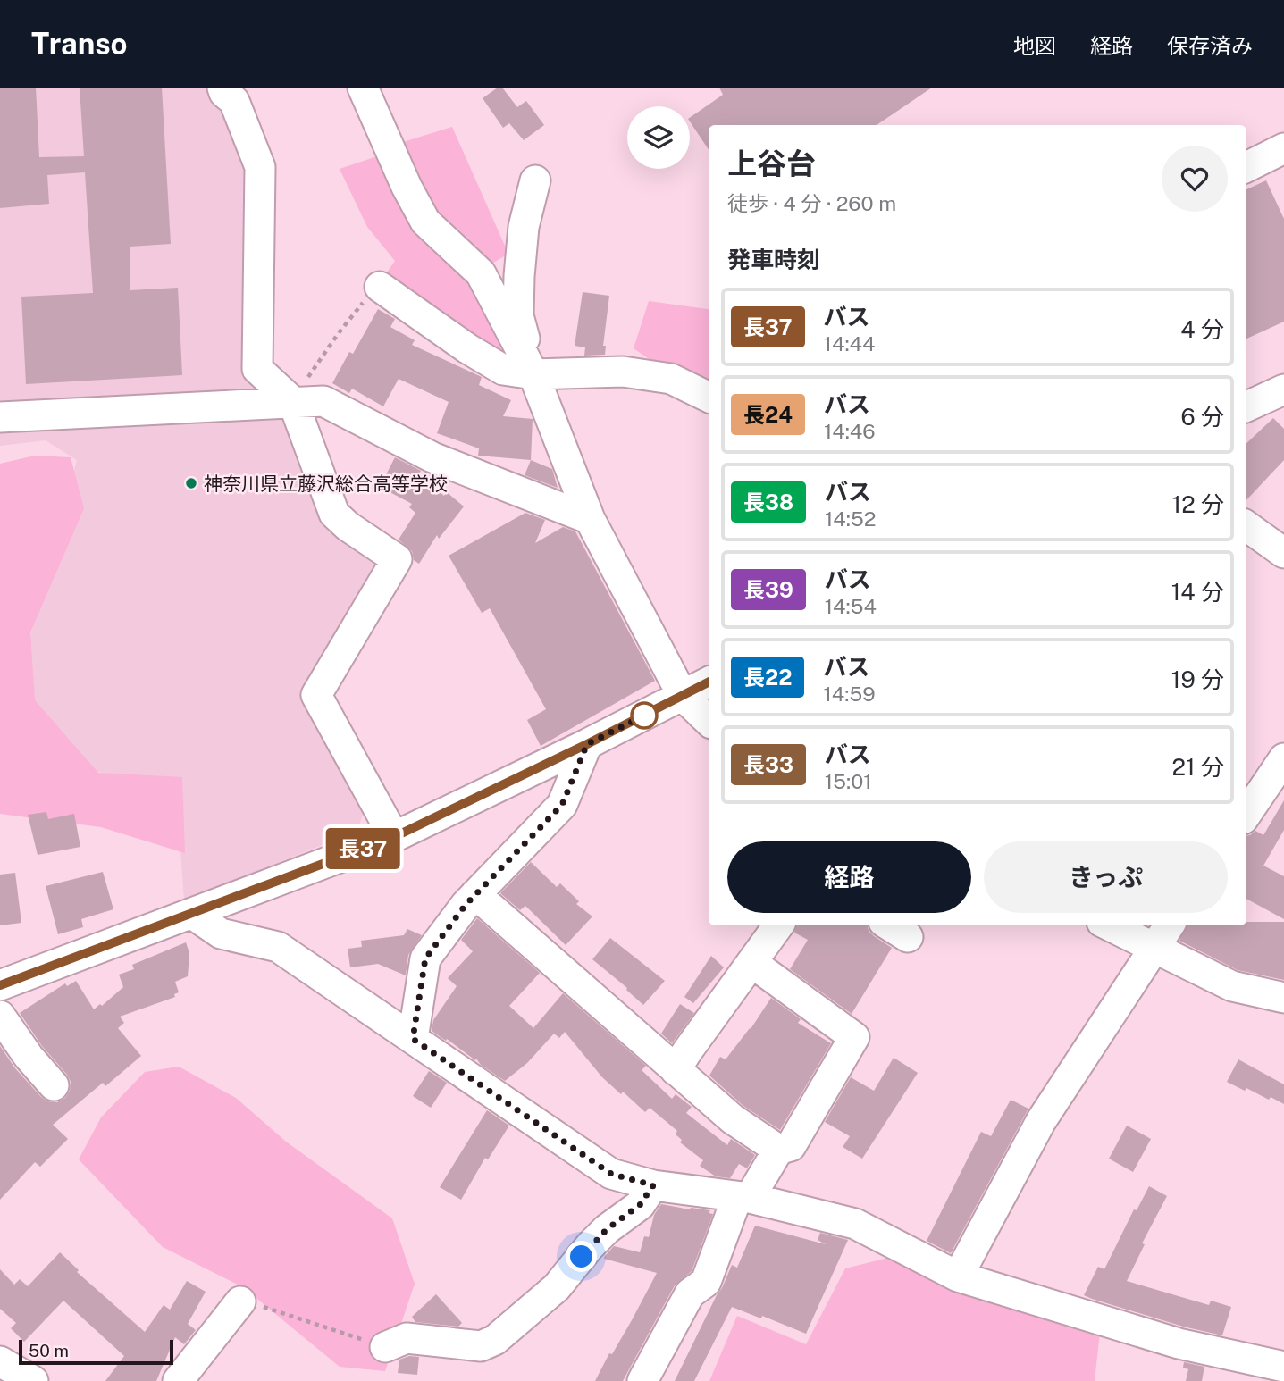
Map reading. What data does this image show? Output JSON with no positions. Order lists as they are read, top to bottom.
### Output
{
  "places": ["神奈川県立藤沢総合高等学校"],
  "lines": ["bus line 長37"],
  "scale_bar": "50 m",
  "page": {
    "header": "Transo",
    "nav": ["地図", "経路", "保存済み"],
    "on_map": "長37",
    "heading": [
      ["上谷台", "徒歩 · 4 分 · 260 m"],
      "発車時刻"
    ],
    "list": [
      {
        "mark": "長37",
        "name": "バス",
        "note": "14:44",
        "value": "4 分"
      },
      {
        "mark": "長24",
        "name": "バス",
        "note": "14:46",
        "value": "6 分"
      },
      {
        "mark": "長38",
        "name": "バス",
        "note": "14:52",
        "value": "12 分"
      },
      {
        "mark": "長39",
        "name": "バス",
        "note": "14:54",
        "value": "14 分"
      },
      {
        "mark": "長22",
        "name": "バス",
        "note": "14:59",
        "value": "19 分"
      },
      {
        "mark": "長33",
        "name": "バス",
        "note": "15:01",
        "value": "21 分"
      }
    ],
    "buttons": ["経路", "きっぷ"],
    "scale": "50 m"
  }
}
